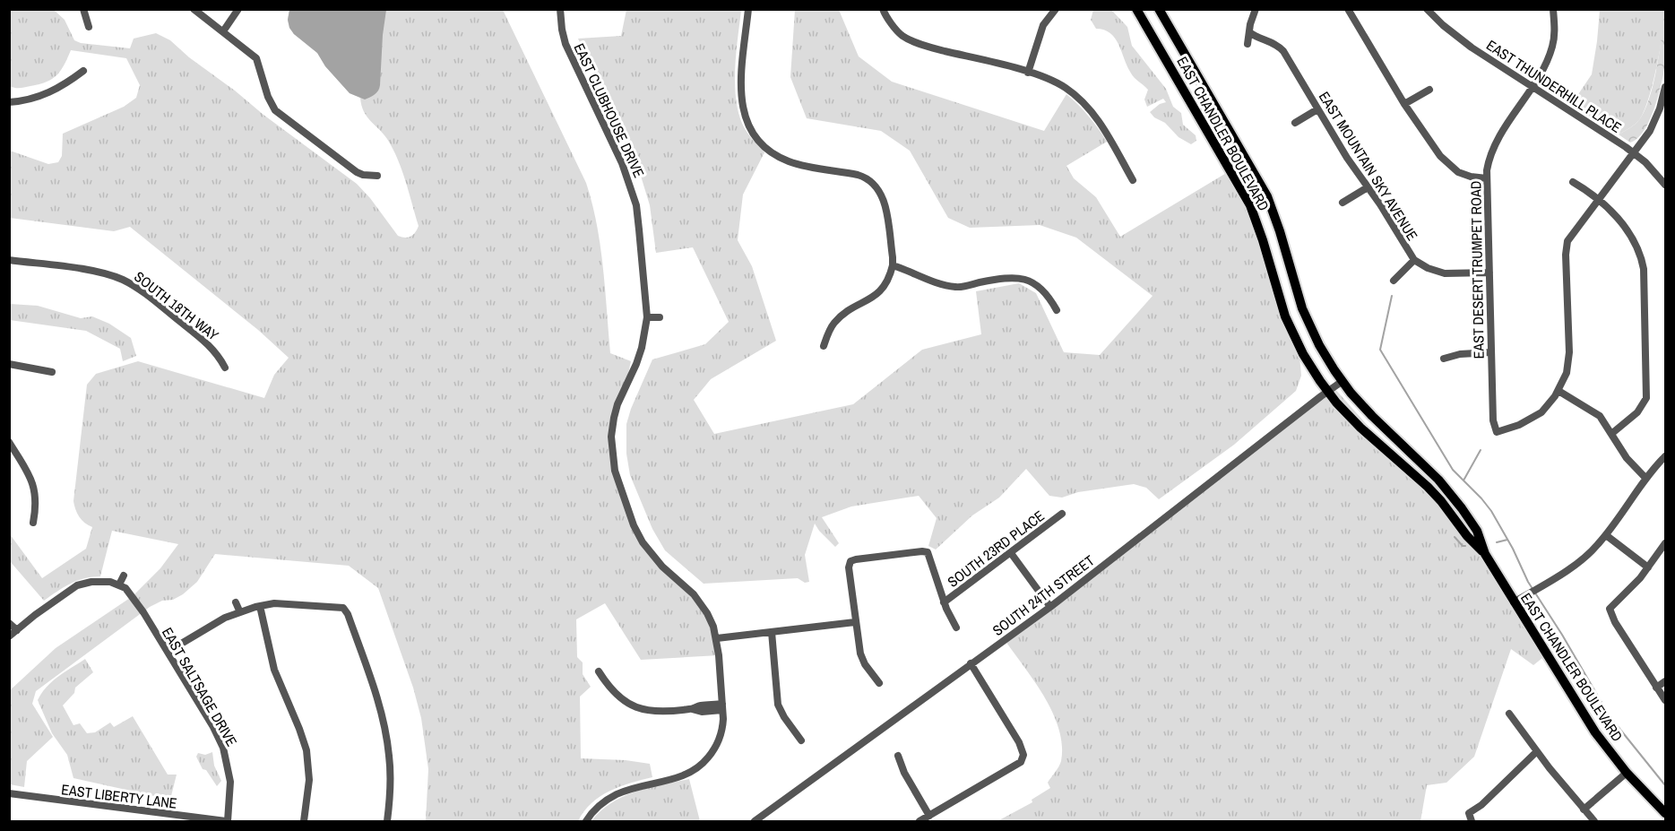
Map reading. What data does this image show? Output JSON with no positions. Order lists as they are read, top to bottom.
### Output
{
  "streets": {
    "main road": ["EAST CHANDLER BOULEVARD"],
    "street": [
      "EAST THUNDERHILL PLACE",
      "EAST CLUBHOUSE DRIVE",
      "EAST MOUNTAIN SKY AVENUE",
      "EAST DESERT TRUMPET ROAD",
      "SOUTH 18TH WAY",
      "SOUTH 23RD PLACE",
      "SOUTH 24TH STREET",
      "EAST SALTSAGE DRIVE",
      "EAST LIBERTY LANE"
    ]
  },
  "crossings": [
    ["EAST THUNDERHILL PLACE", "EAST DESERT TRUMPET ROAD"],
    ["EAST CHANDLER BOULEVARD", "SOUTH 24TH STREET"],
    ["EAST MOUNTAIN SKY AVENUE", "EAST DESERT TRUMPET ROAD"],
    ["EAST SALTSAGE DRIVE", "EAST LIBERTY LANE"]
  ]
}
